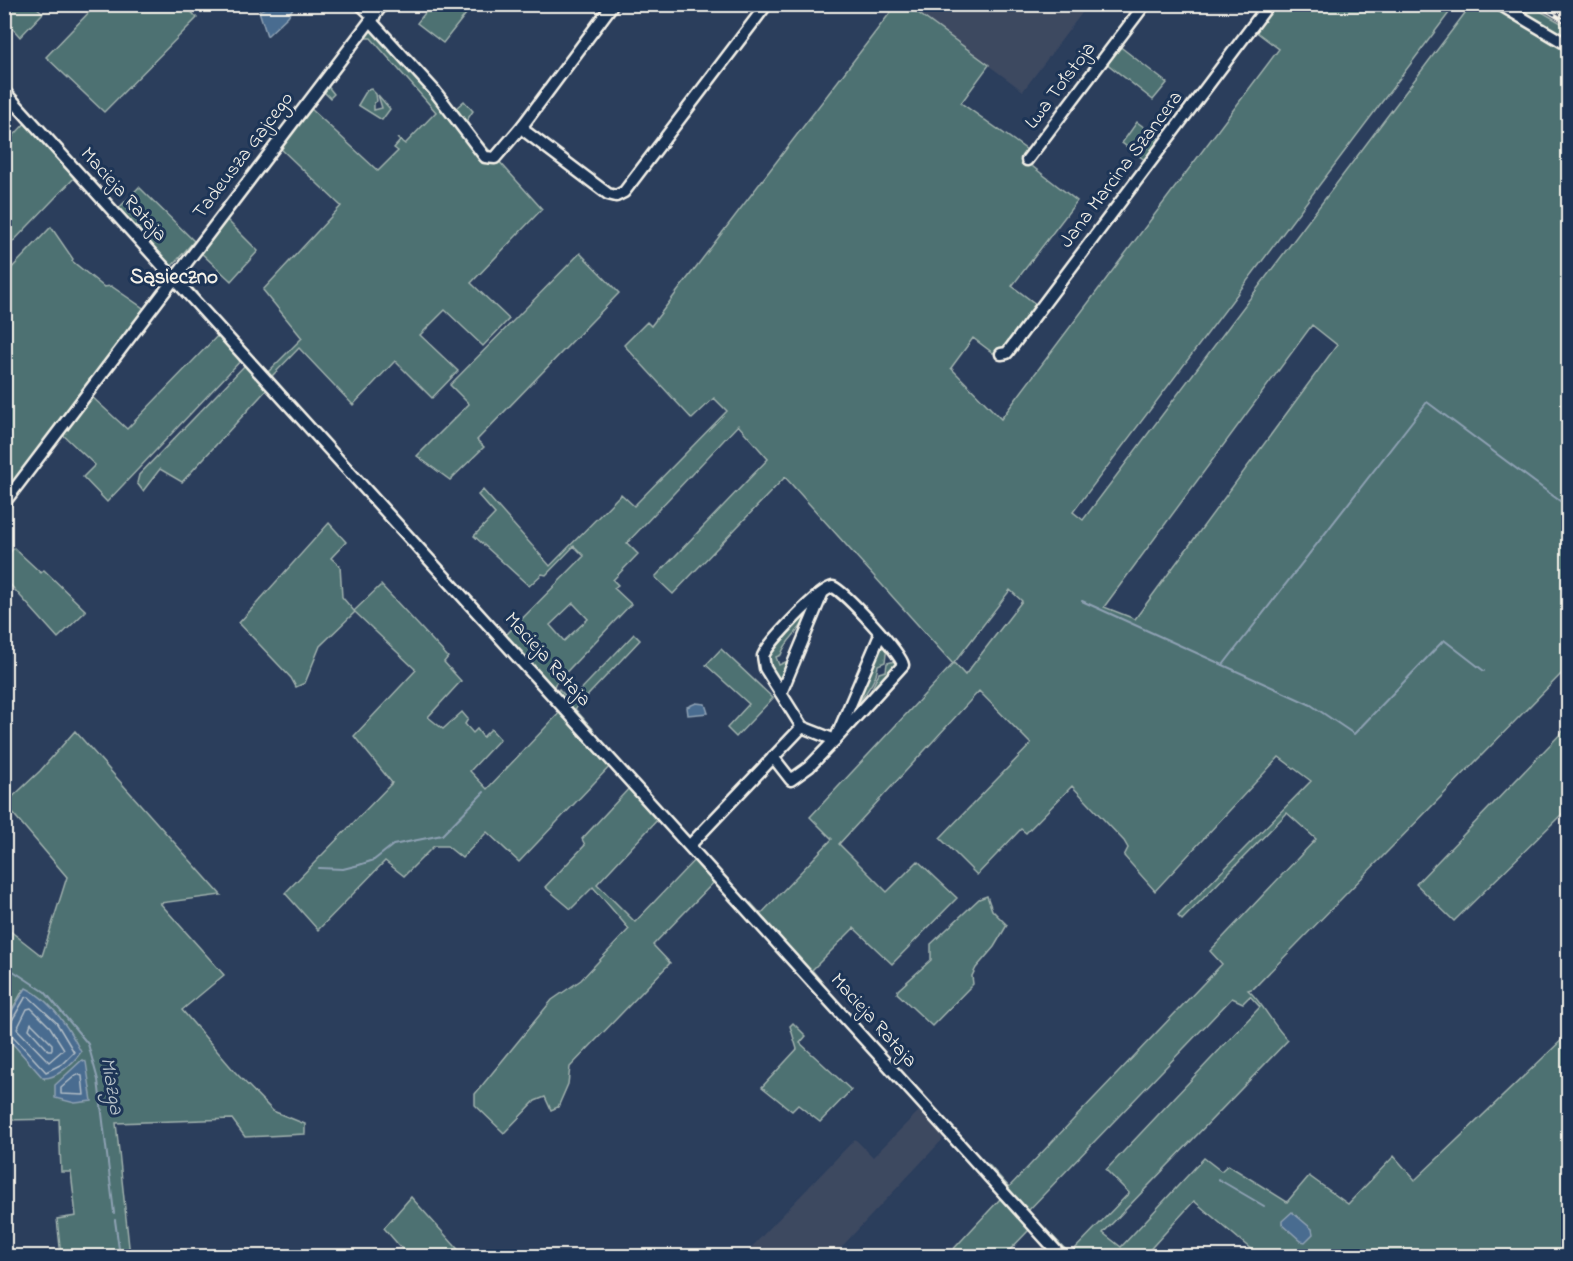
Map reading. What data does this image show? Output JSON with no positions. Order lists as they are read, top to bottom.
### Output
{
  "streets": {
    "street": [
      "Lwa Tołstoja",
      "Tadeusza Gajcego",
      "Jana Marcina Szancera",
      "Macieja Rataja"
    ]
  },
  "crossings": [
    ["Tadeusza Gajcego", "Macieja Rataja"]
  ],
  "districts": ["Sąsieczno"],
  "water": ["Miazga"]
}
